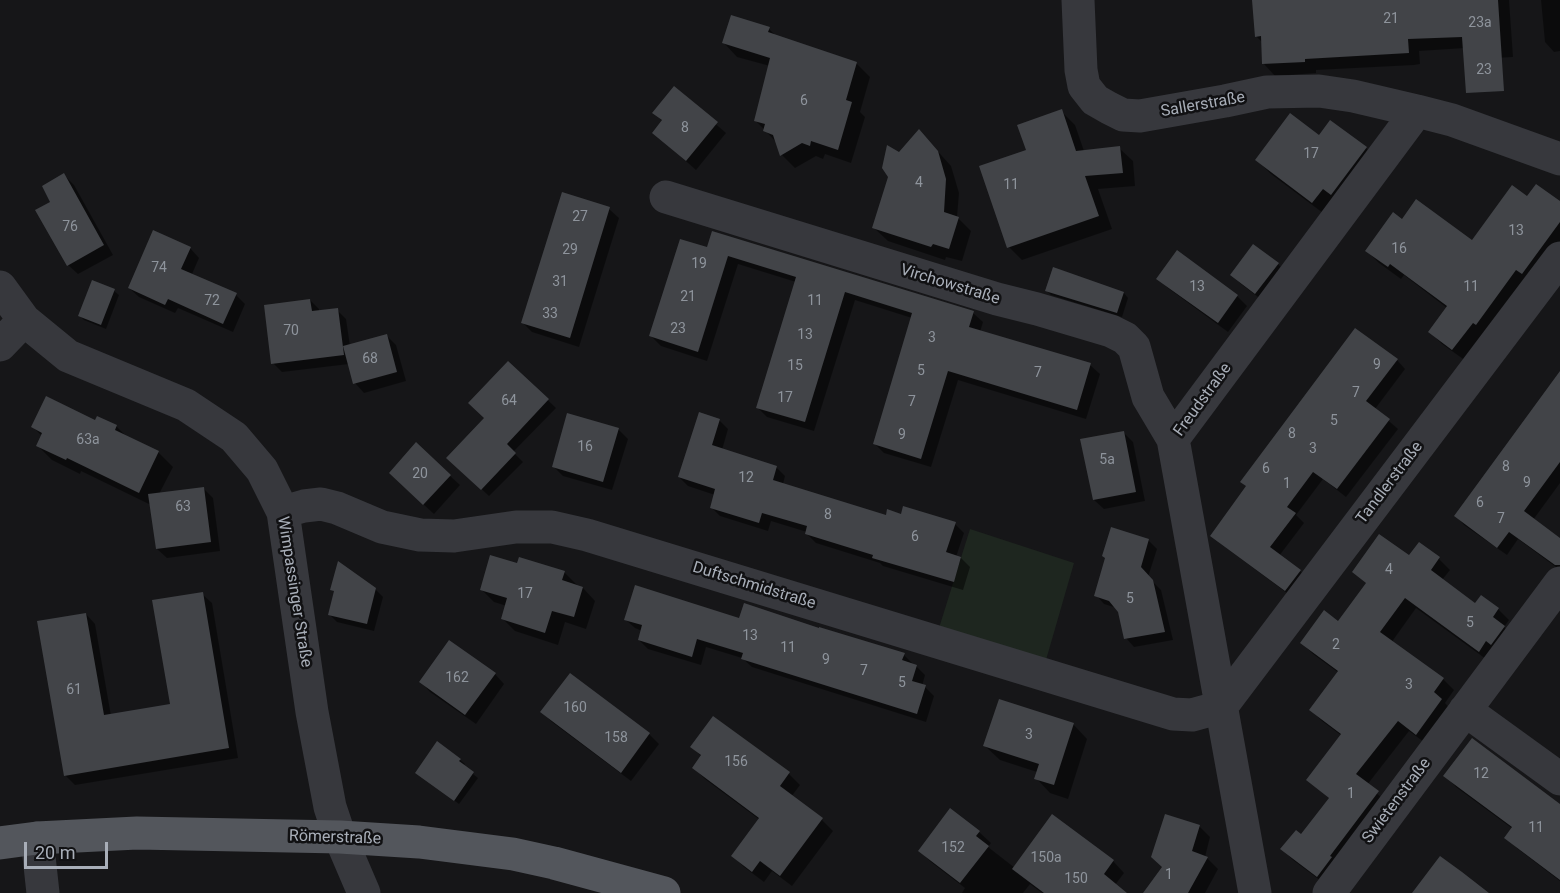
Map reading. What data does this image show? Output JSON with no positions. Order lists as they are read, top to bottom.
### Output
{
  "streets": {
    "main road": ["Römerstraße"],
    "street": [
      "Sallerstraße",
      "Virchowstraße",
      "Freudstraße",
      "Tandlerstraße",
      "Duftschmidstraße",
      "Wimpassinger Straße",
      "Swietenstraße"
    ]
  },
  "crossings": [
    ["Sallerstraße", "Freudstraße"],
    ["Virchowstraße", "Freudstraße"],
    ["Freudstraße", "Tandlerstraße"],
    ["Freudstraße", "Duftschmidstraße"],
    ["Tandlerstraße", "Duftschmidstraße"],
    ["Duftschmidstraße", "Wimpassinger Straße"],
    ["Wimpassinger Straße", "Römerstraße"]
  ],
  "house_numbers": [
    "21",
    "23a",
    "23",
    "6",
    "8",
    "17",
    "4",
    "11",
    "27",
    "76",
    "13",
    "16",
    "29",
    "19",
    "74",
    "31",
    "13",
    "11",
    "21",
    "72",
    "11",
    "33",
    "23",
    "70",
    "13",
    "3",
    "68",
    "9",
    "15",
    "5",
    "7",
    "7",
    "17",
    "64",
    "7",
    "5",
    "8",
    "9",
    "63a",
    "16",
    "3",
    "5a",
    "8",
    "6",
    "20",
    "12",
    "9",
    "1",
    "6",
    "63",
    "8",
    "7",
    "6",
    "4",
    "17",
    "5",
    "5",
    "13",
    "2",
    "11",
    "9",
    "7",
    "162",
    "5",
    "3",
    "61",
    "160",
    "3",
    "158",
    "156",
    "12",
    "1",
    "11",
    "152",
    "150a",
    "1",
    "150"
  ],
  "scale_bar": "20 m"
}
